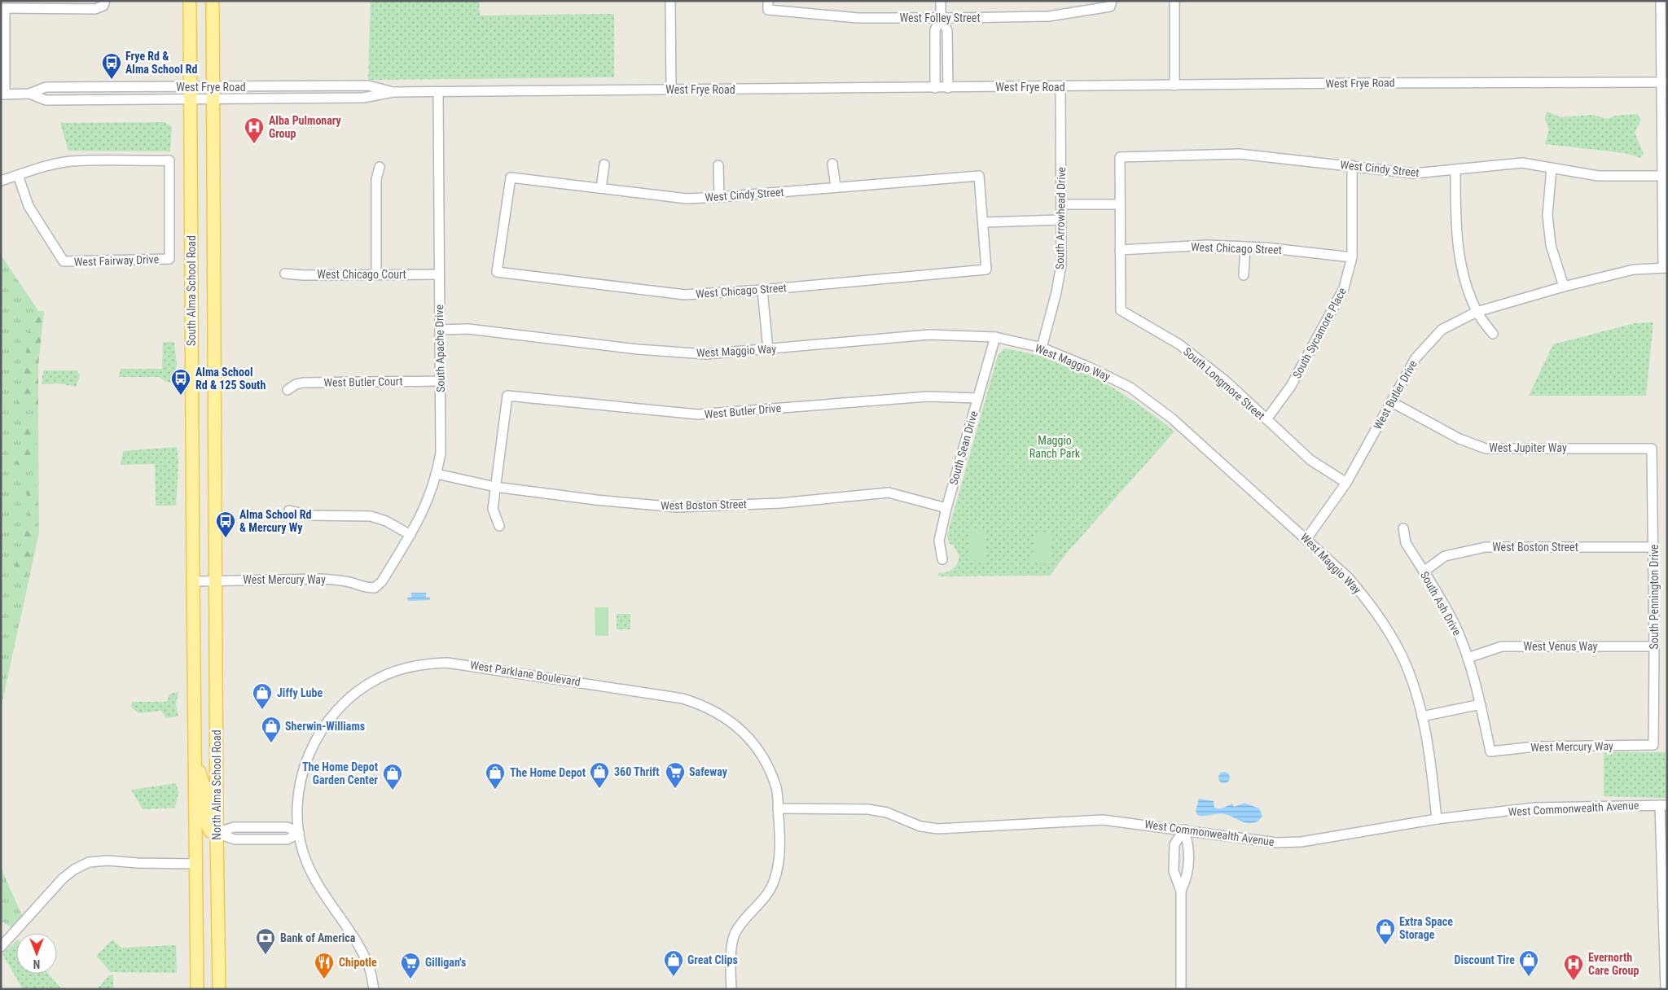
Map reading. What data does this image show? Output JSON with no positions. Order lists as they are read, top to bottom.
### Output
{
  "streets": {
    "main road": ["South Alma School Road", "North Alma School Road"],
    "street": [
      "West Folley Street",
      "West Frye Road",
      "West Cindy Street",
      "South Arrowhead Drive",
      "West Chicago Street",
      "West Fairway Drive",
      "West Chicago Court",
      "South Sycamore Place",
      "South Apache Drive",
      "West Maggio Way",
      "West Butler Court",
      "South Longmore Street",
      "West Butler Drive",
      "South Sean Drive",
      "West Jupiter Way",
      "West Boston Street",
      "West Mercury Way",
      "South Pennington Drive",
      "South Ash Drive",
      "West Venus Way",
      "West Parklane Boulevard",
      "West Commonwealth Avenue"
    ]
  },
  "crossings": [
    ["West Frye Road", "South Arrowhead Drive"],
    ["West Frye Road", "South Alma School Road"],
    ["West Frye Road", "South Apache Drive"],
    ["West Cindy Street", "West Chicago Street"],
    ["West Cindy Street", "South Sycamore Place"],
    ["West Cindy Street", "South Longmore Street"],
    ["South Arrowhead Drive", "West Maggio Way"],
    ["West Chicago Street", "South Sycamore Place"],
    ["West Chicago Street", "South Longmore Street"],
    ["West Chicago Court", "South Apache Drive"],
    ["South Alma School Road", "West Mercury Way"],
    ["South Alma School Road", "North Alma School Road"],
    ["South Sycamore Place", "South Longmore Street"],
    ["South Apache Drive", "West Maggio Way"],
    ["South Apache Drive", "West Butler Court"],
    ["South Apache Drive", "West Boston Street"],
    ["South Apache Drive", "West Mercury Way"],
    ["West Maggio Way", "West Butler Drive"],
    ["West Maggio Way", "South Sean Drive"],
    ["West Maggio Way", "West Commonwealth Avenue"],
    ["South Longmore Street", "West Butler Drive"],
    ["West Butler Drive", "South Sean Drive"],
    ["West Butler Drive", "West Jupiter Way"],
    ["West Butler Drive", "West Boston Street"],
    ["South Sean Drive", "West Boston Street"],
    ["West Jupiter Way", "South Pennington Drive"],
    ["West Boston Street", "South Pennington Drive"],
    ["West Boston Street", "South Ash Drive"],
    ["West Mercury Way", "South Pennington Drive"],
    ["West Mercury Way", "South Ash Drive"],
    ["West Mercury Way", "North Alma School Road"],
    ["South Pennington Drive", "West Venus Way"],
    ["South Ash Drive", "West Venus Way"],
    ["West Parklane Boulevard", "West Commonwealth Avenue"]
  ],
  "parks": ["Maggio Ranch Park"],
  "places": {
    "bus stop": ["Frye Rd & Alma School Rd", "Alma School Rd & 125 South", "Alma School Rd & Mercury Wy"],
    "hospital": ["Alba Pulmonary Group", "Evernorth Care Group"],
    "shop": [
      "Jiffy Lube",
      "Sherwin-Williams",
      "360 Thrift",
      "The Home Depot",
      "The Home Depot Garden Center",
      "Extra Space Storage",
      "Great Clips",
      "Discount Tire"
    ],
    "supermarket": ["Safeway", "Gilligan's"],
    "bank": ["Bank of America"],
    "restaurant": ["Chipotle"]
  },
  "north": "bottom"
}
